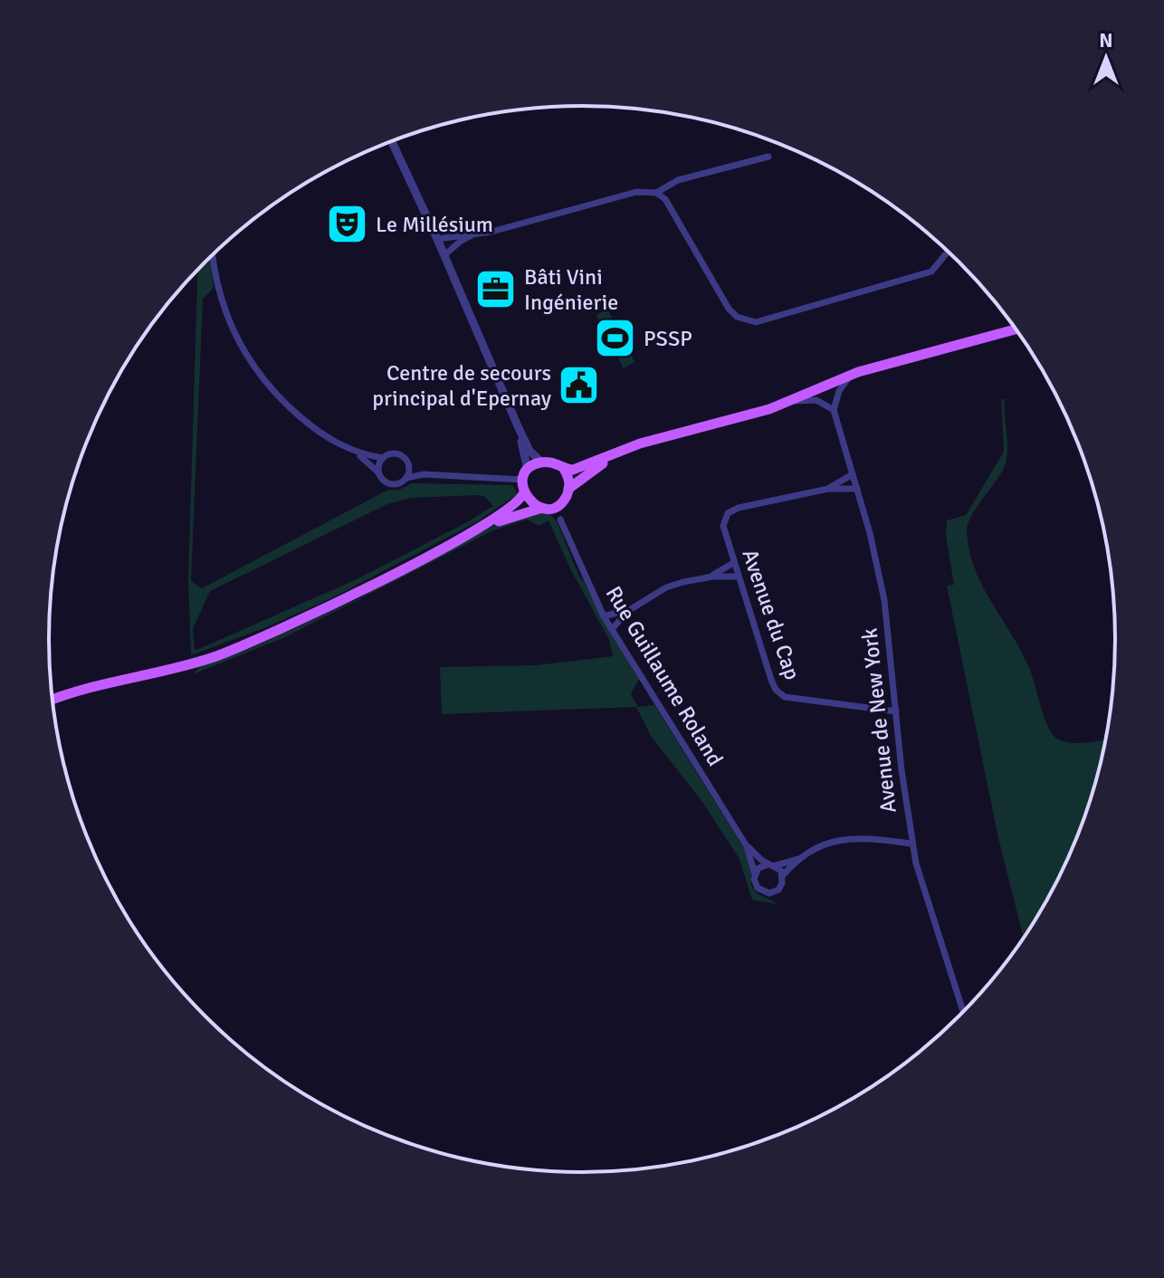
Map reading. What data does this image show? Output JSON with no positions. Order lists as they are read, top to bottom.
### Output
{
  "streets": {
    "street": ["Avenue du Cap", "Rue Guillaume Roland", "Avenue de New York"]
  },
  "crossings": [
    ["Avenue du Cap", "Avenue de New York"]
  ],
  "places": {
    "theatre": ["Le Millésium"],
    "office": ["Bâti Vini Ingénierie"],
    "sports": ["PSSP"],
    "public building": ["Centre de secours principal d'Epernay"]
  },
  "north": "top"
}
